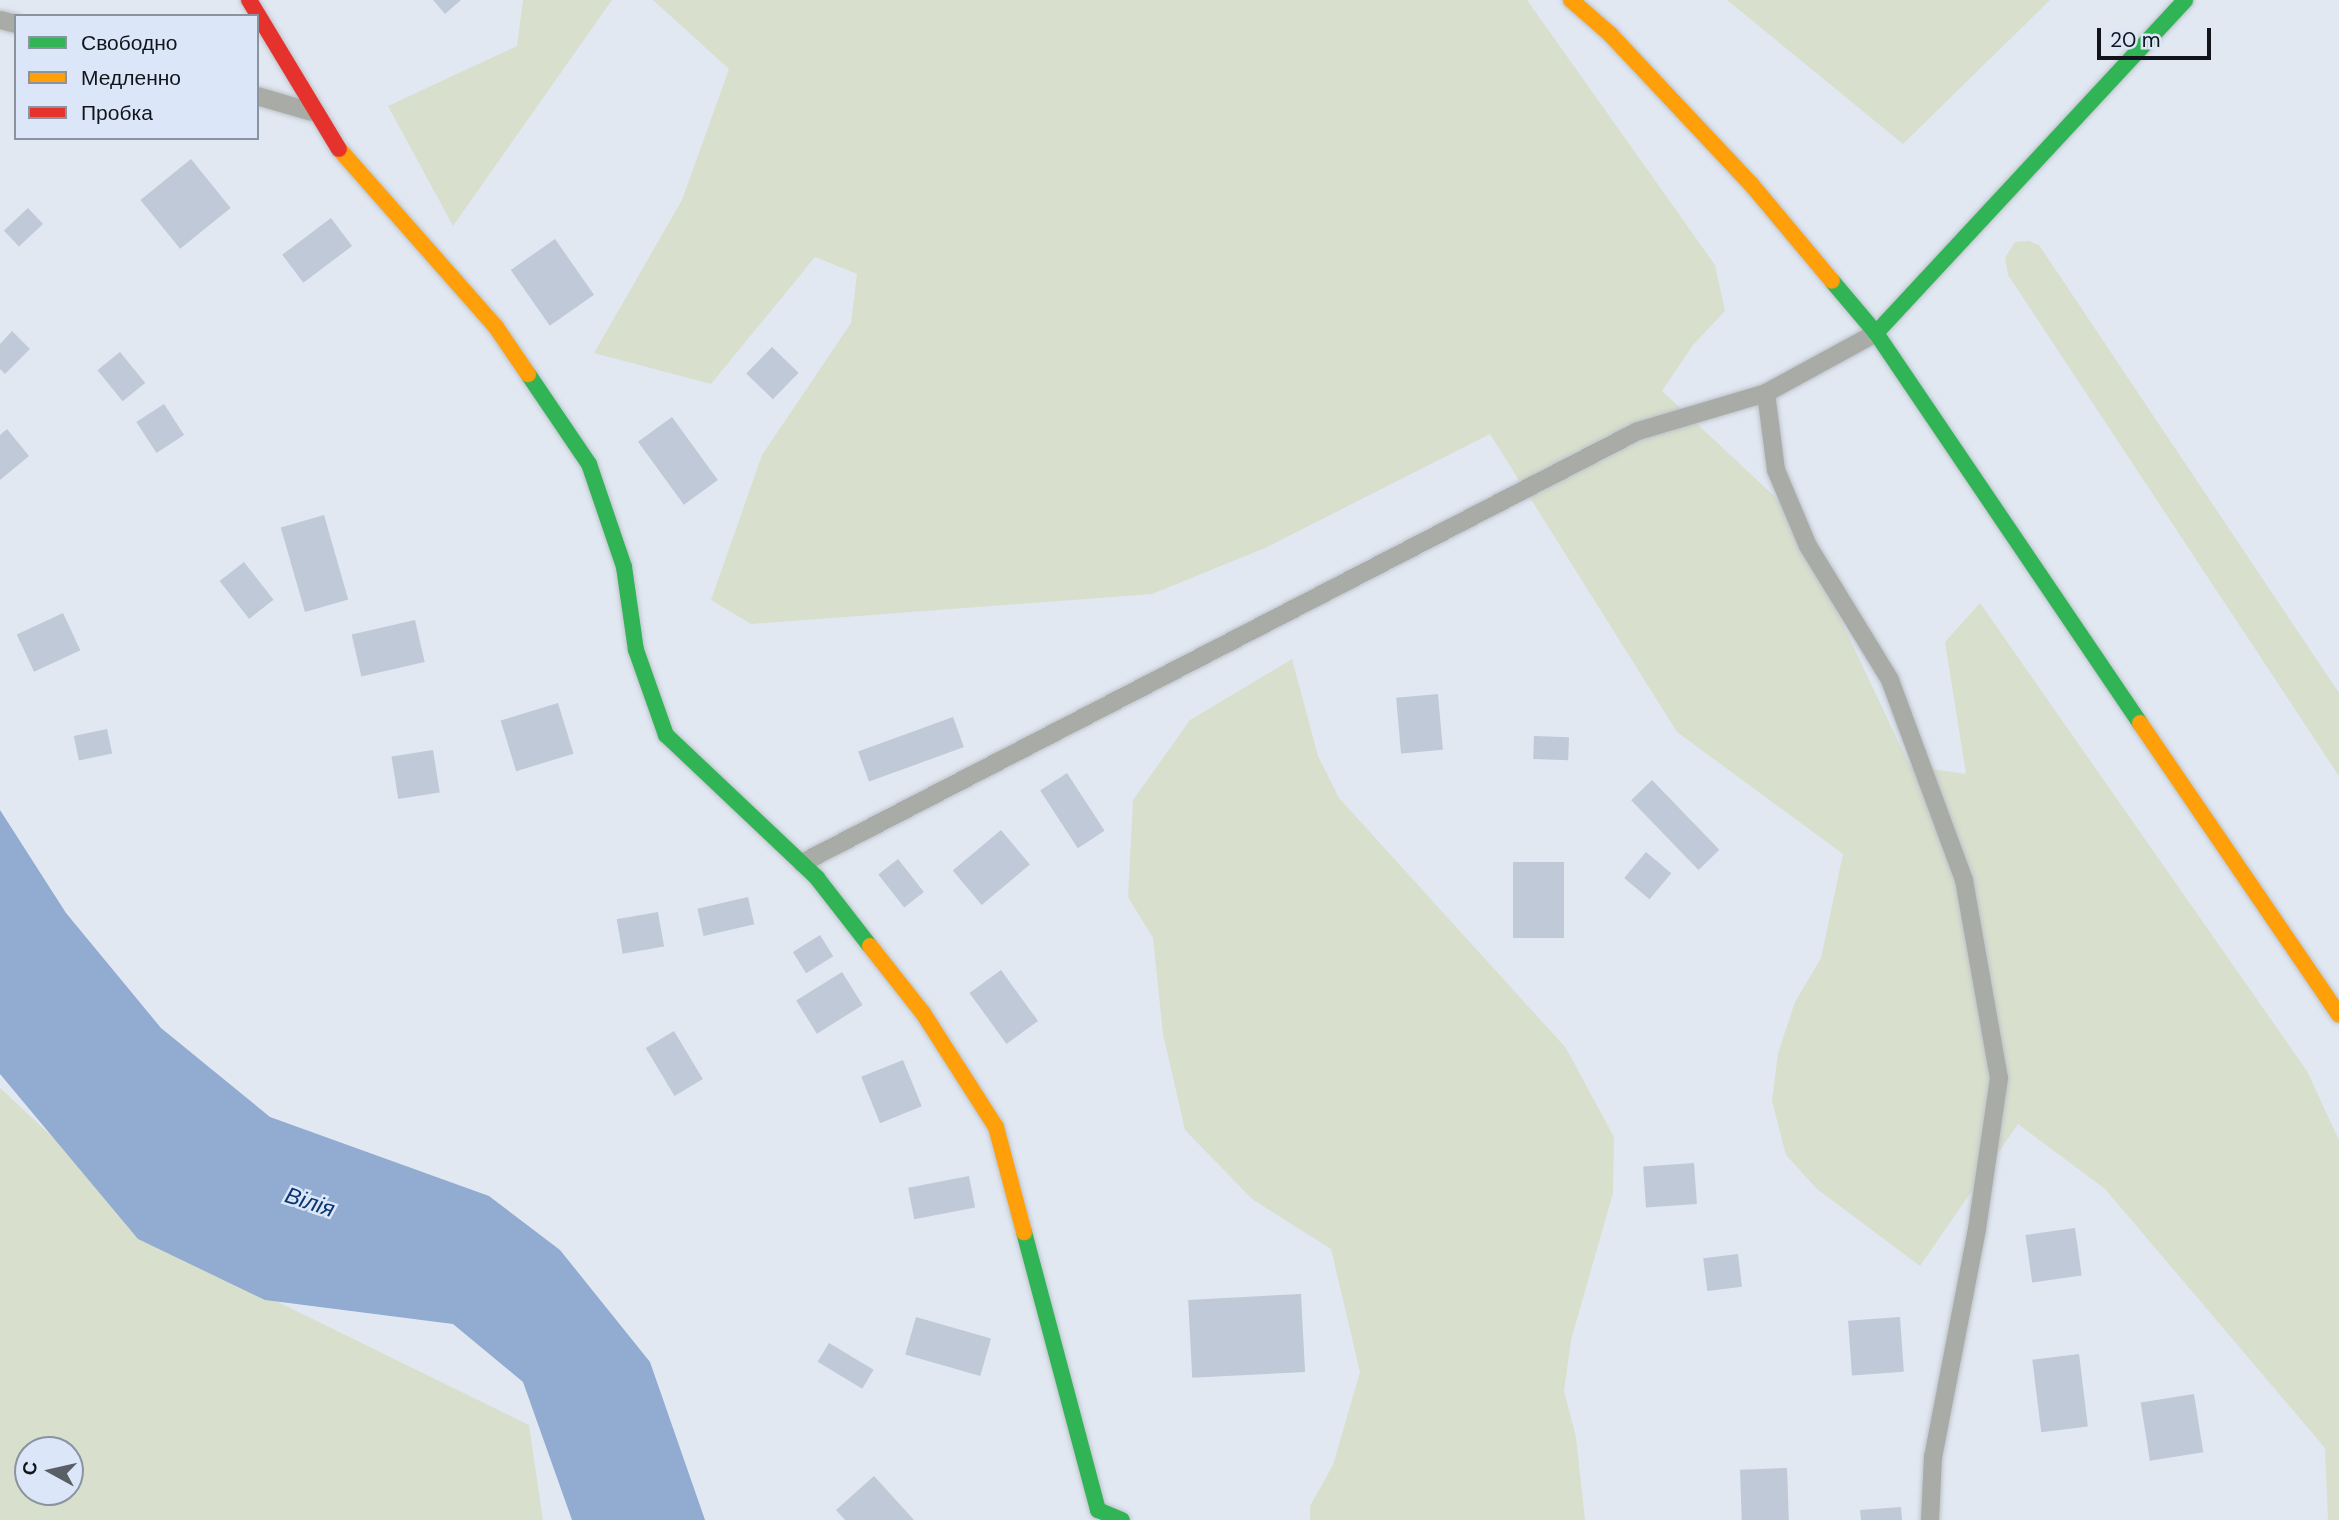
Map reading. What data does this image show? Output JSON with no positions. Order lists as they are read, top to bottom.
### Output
{
  "water": ["Вілія"],
  "legend": ["Свободно", "Медленно", "Пробка"],
  "scale_bar": "20 m",
  "north": "left"
}
